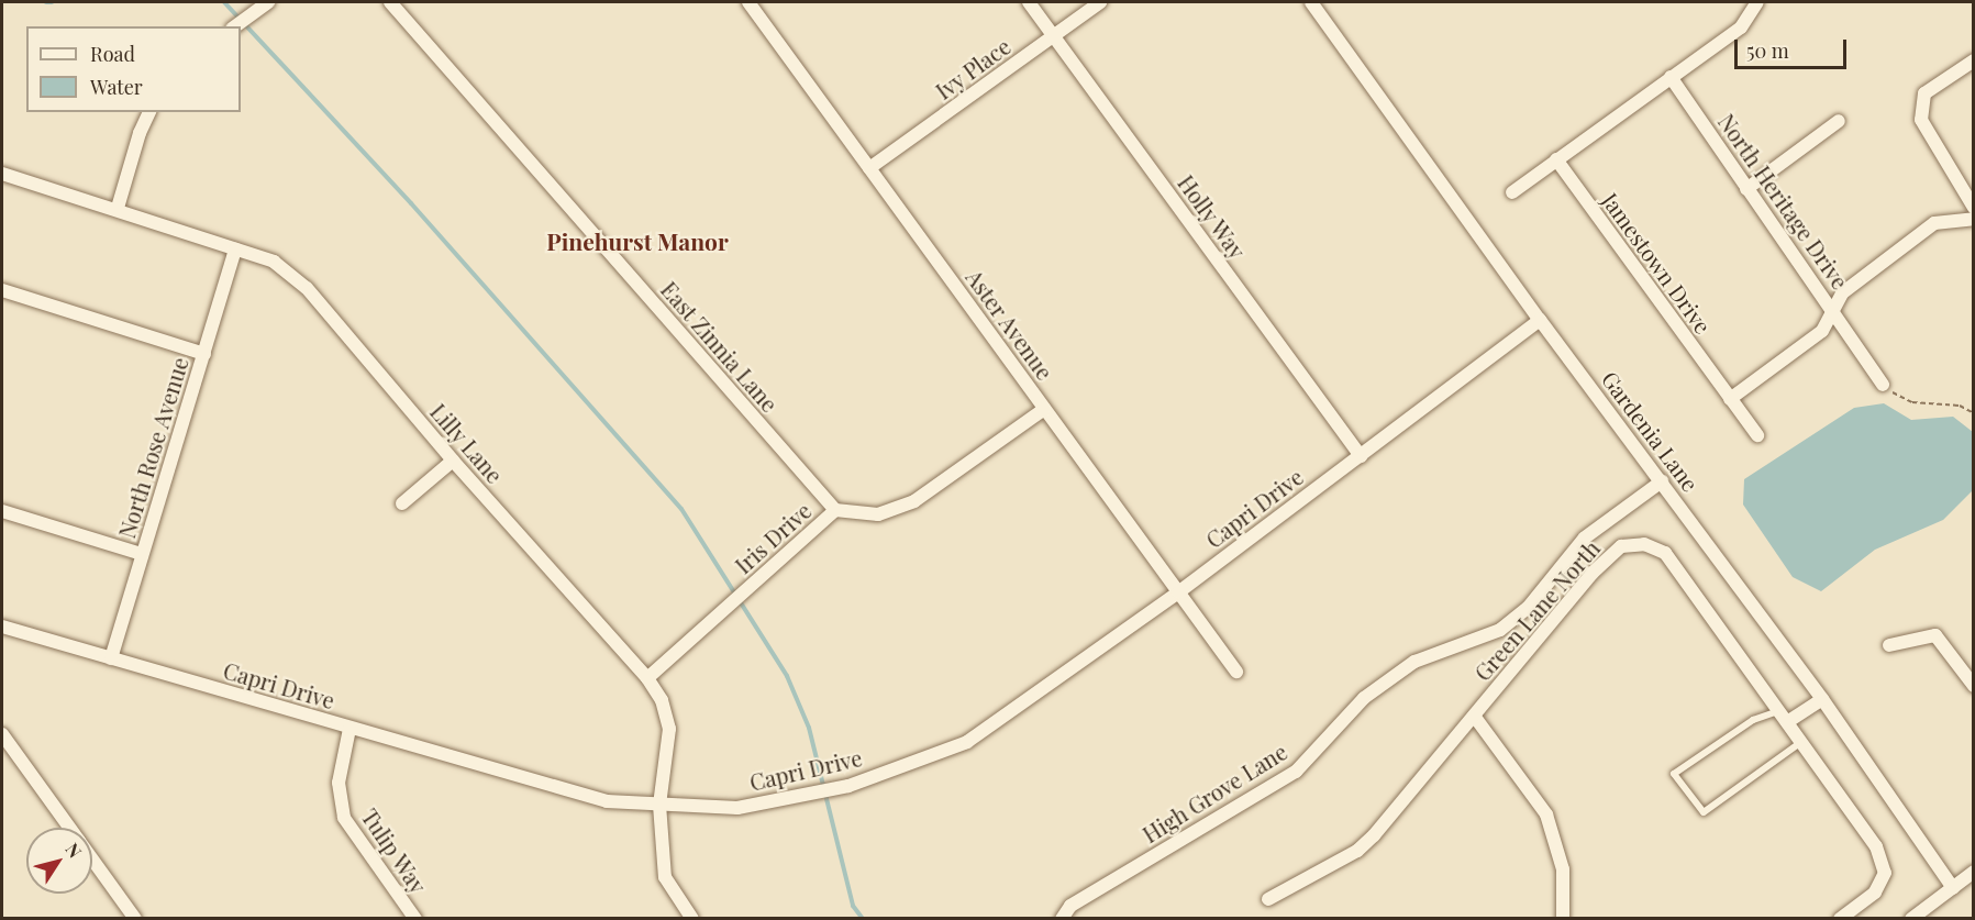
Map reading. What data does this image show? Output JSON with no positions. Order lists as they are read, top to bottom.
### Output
{
  "streets": {
    "street": [
      "Ivy Place",
      "North Heritage Drive",
      "Holly Way",
      "Jamestown Drive",
      "Aster Avenue",
      "East Zinnia Lane",
      "Gardenia Lane",
      "Lilly Lane",
      "North Rose Avenue",
      "Capri Drive",
      "Iris Drive",
      "Green Lane North",
      "High Grove Lane",
      "Tulip Way"
    ]
  },
  "crossings": [
    ["Ivy Place", "Holly Way"],
    ["Ivy Place", "Aster Avenue"],
    ["Holly Way", "Capri Drive"],
    ["Aster Avenue", "Capri Drive"],
    ["Aster Avenue", "Iris Drive"],
    ["East Zinnia Lane", "Iris Drive"],
    ["Gardenia Lane", "Capri Drive"],
    ["Gardenia Lane", "High Grove Lane"],
    ["Lilly Lane", "North Rose Avenue"],
    ["Lilly Lane", "Capri Drive"],
    ["Lilly Lane", "Iris Drive"],
    ["North Rose Avenue", "Capri Drive"],
    ["Capri Drive", "Tulip Way"]
  ],
  "districts": ["Pinehurst Manor"],
  "legend": ["Road", "Water"],
  "scale_bar": "50 m",
  "north": "top right"
}
